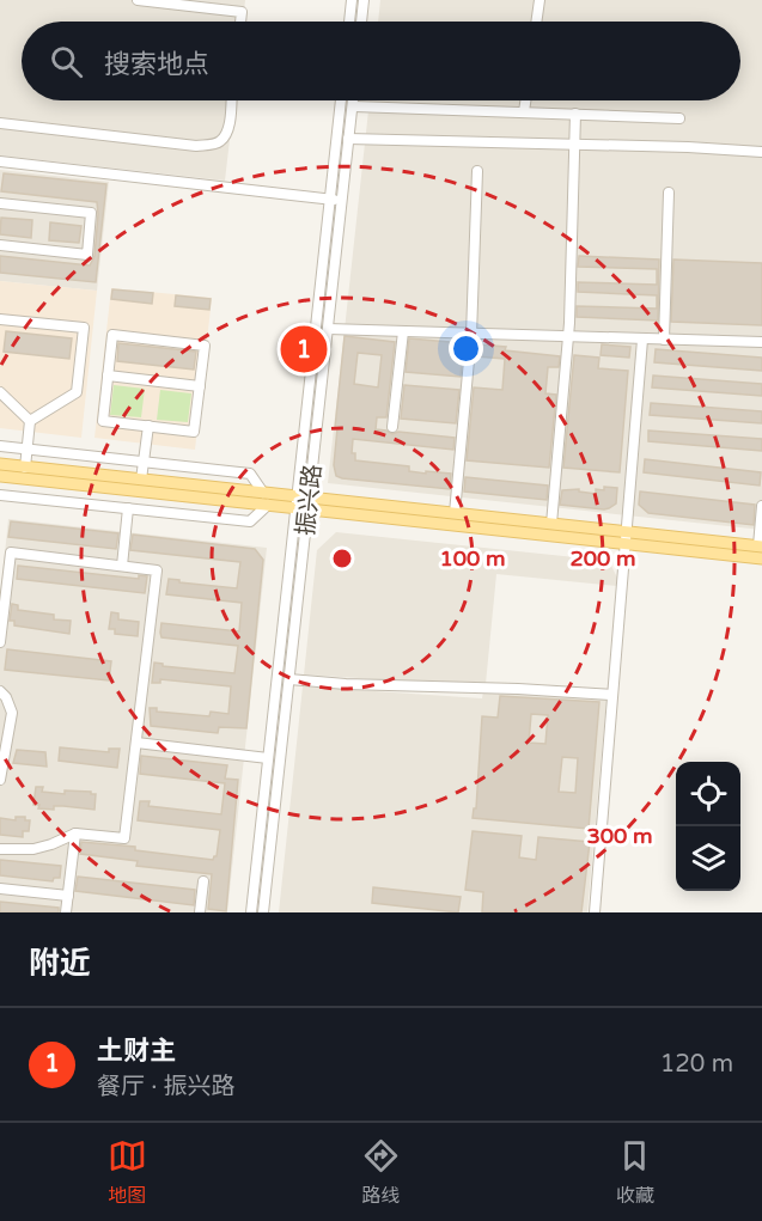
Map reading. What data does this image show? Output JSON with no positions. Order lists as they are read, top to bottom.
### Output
{
  "streets": {
    "street": ["振兴路"]
  },
  "page": {
    "search": "搜索地点",
    "pins": "1",
    "heading": "附近",
    "list": [
      {
        "mark": "1",
        "name": "土财主",
        "note": "餐厅 · 振兴路",
        "value": "120 m"
      }
    ],
    "nav": ["地图", "路线", "收藏"]
  },
  "rings": ["100 m", "200 m", "300 m"]
}
